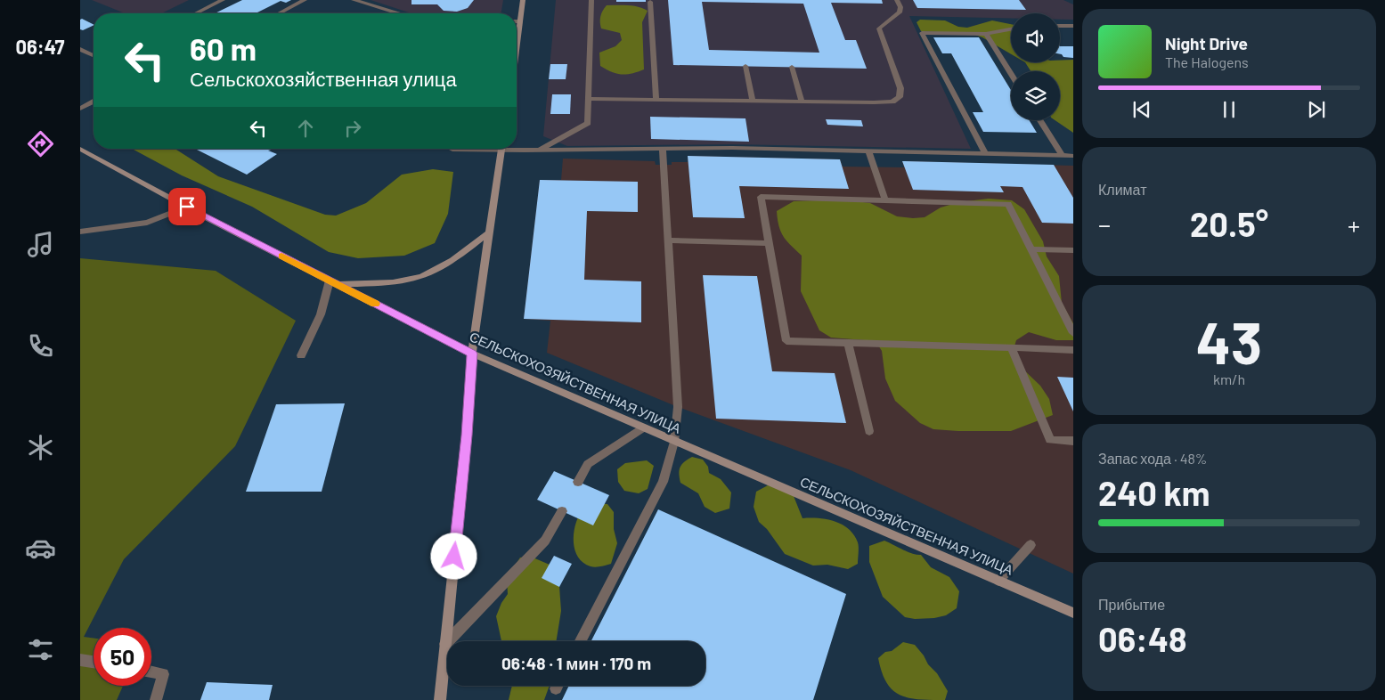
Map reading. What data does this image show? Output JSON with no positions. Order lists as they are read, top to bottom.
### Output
{
  "streets": {
    "main road": ["СЕЛЬСКОХОЗЯЙСТВЕННАЯ УЛИЦА"]
  },
  "page": {
    "tabs": "06:47",
    "turn": ["60 m", "Сельскохозяйственная улица"],
    "song": ["Night Drive", "The Halogens"],
    "tile": [
      "Климат",
      ["43", "km/h"],
      ["Запас хода · 48%", "240 km"],
      ["Прибытие", "06:48"]
    ],
    "heat": ["−", "20.5°", "+"],
    "limit": "50",
    "trip": "06:48 · 1 мин · 170 m"
  }
}
